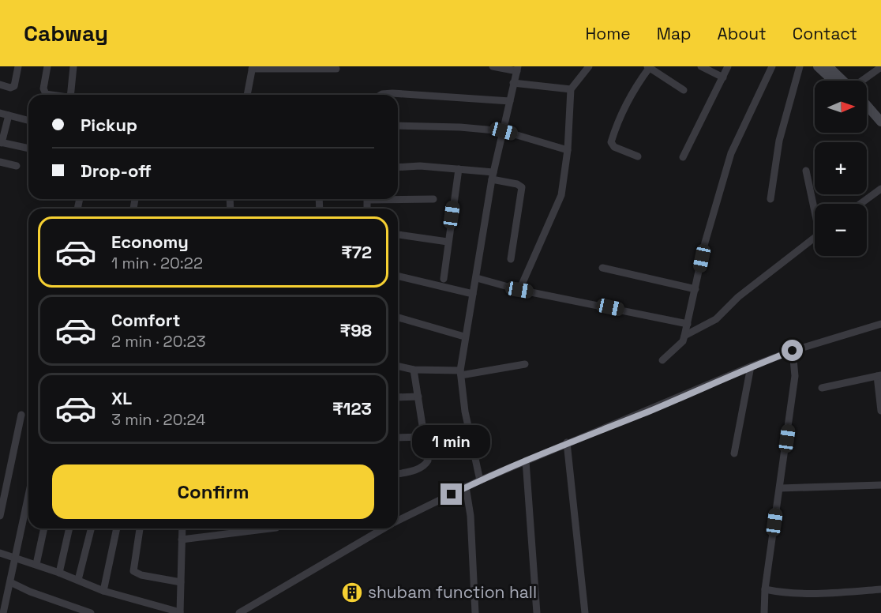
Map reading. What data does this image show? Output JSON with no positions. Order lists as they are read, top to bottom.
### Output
{
  "places": {
    "building": ["shubam function hall"]
  },
  "north": "right",
  "page": {
    "header": "Cabway",
    "nav": [
      "Home",
      "Map",
      "About",
      "Contact"
    ],
    "map_buttons": ["+", "−"],
    "banner": ["Pickup", "Drop-off"],
    "list": [
      {
        "name": "Economy",
        "note": "1 min · 20:22",
        "value": "₹72"
      },
      {
        "name": "Comfort",
        "note": "2 min · 20:23",
        "value": "₹98"
      },
      {
        "name": "XL",
        "note": "3 min · 20:24",
        "value": "₹123"
      }
    ],
    "bubble": "1 min",
    "buttons": "Confirm"
  }
}
